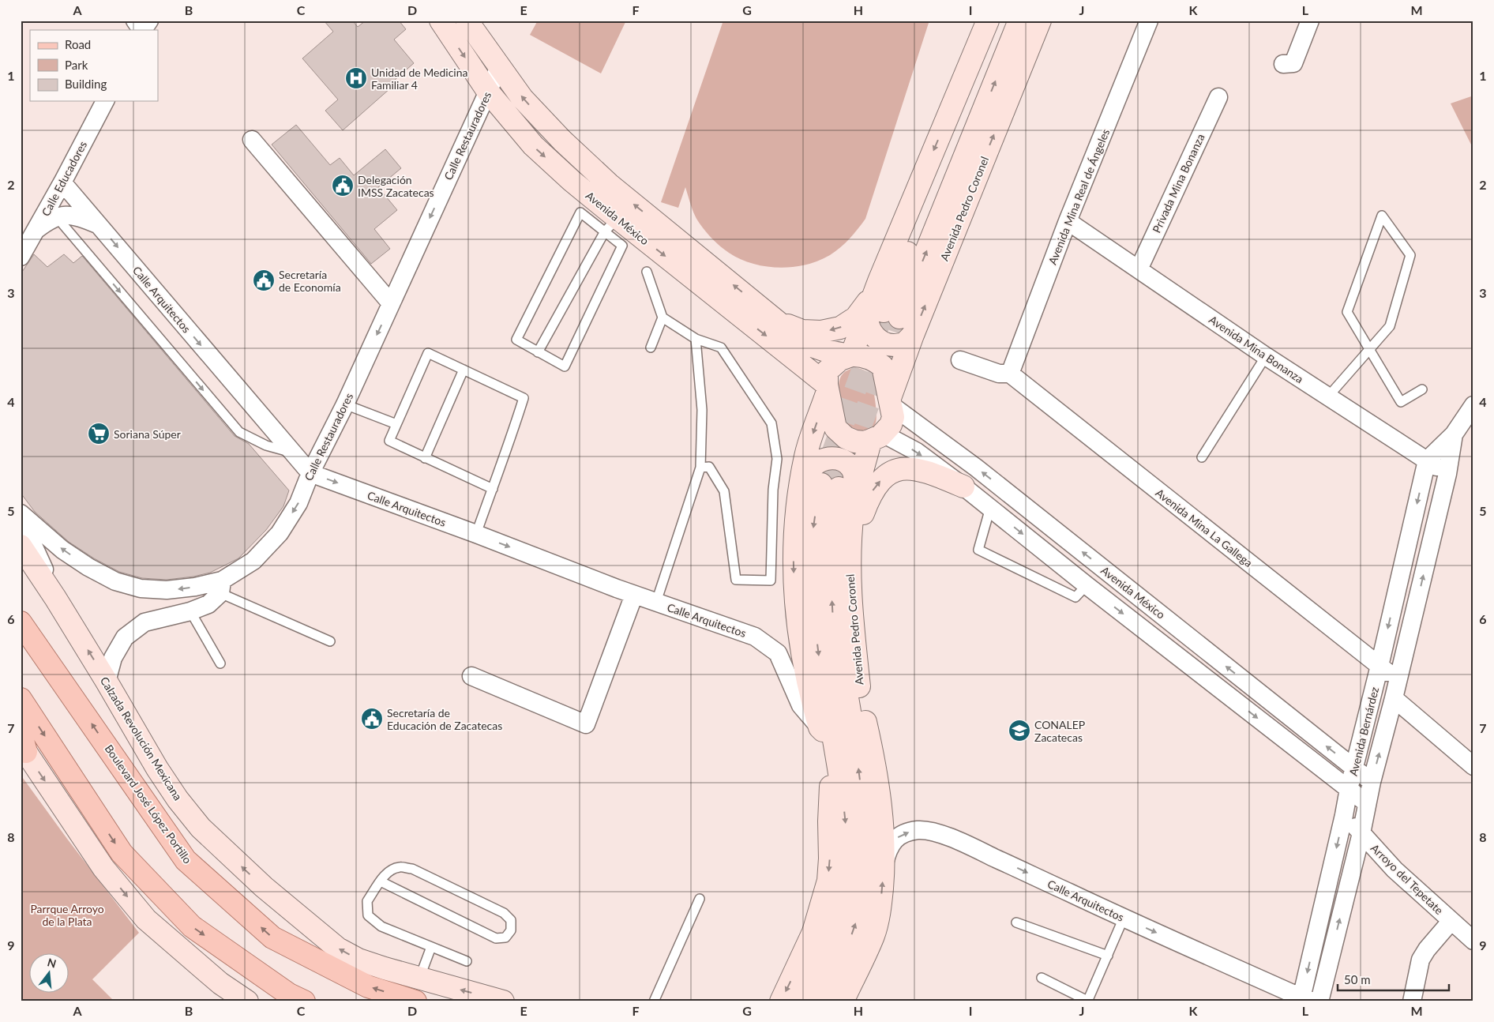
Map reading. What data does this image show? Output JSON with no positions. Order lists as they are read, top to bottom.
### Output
{
  "streets": {
    "main road": ["Boulevard José López Portillo"],
    "street": [
      "Calle Restauradores",
      "Calle Educadores",
      "Privada Mina Bonanza",
      "Avenida Mina Real de Ángeles",
      "Avenida Pedro Coronel",
      "Avenida México",
      "Calle Arquitectos",
      "Avenida Mina Bonanza",
      "Avenida Mina La Gallega",
      "Avenida Bernárdez",
      "Calzada Revolución Mexicana",
      "Arroyo del Tepetate"
    ]
  },
  "crossings": [
    ["Calle Restauradores", "Avenida México"],
    ["Calle Restauradores", "Calle Arquitectos"],
    ["Calle Educadores", "Calle Arquitectos"],
    ["Privada Mina Bonanza", "Avenida Mina Bonanza"],
    ["Avenida Mina Real de Ángeles", "Avenida Mina Bonanza"],
    ["Avenida Mina Real de Ángeles", "Avenida Mina La Gallega"],
    ["Avenida Pedro Coronel", "Avenida México"],
    ["Avenida Pedro Coronel", "Calle Arquitectos"],
    ["Avenida México", "Avenida Bernárdez"],
    ["Calle Arquitectos", "Avenida Bernárdez"],
    ["Avenida Mina Bonanza", "Avenida Bernárdez"],
    ["Avenida Mina La Gallega", "Avenida Bernárdez"],
    ["Avenida Bernárdez", "Arroyo del Tepetate"]
  ],
  "one_way": ["Calle Arquitectos"],
  "parks": ["Parrque Arroyo de la Plata"],
  "places": {
    "hospital": ["Unidad de Medicina Familiar 4"],
    "public building": ["Delegación IMSS Zacatecas", "Secretaría de Economía", "Secretaría de Educación de Zacatecas"],
    "supermarket": ["Soriana Súper"],
    "school or university": ["CONALEP Zacatecas"]
  },
  "legend": ["Road", "Park", "Building"],
  "scale_bar": "50 m",
  "north": "top",
  "grid": {
    "columns": [
      "A",
      "B",
      "C",
      "D",
      "E",
      "F",
      "G",
      "H",
      "I",
      "J",
      "K",
      "L",
      "M"
    ],
    "rows": [
      "1",
      "2",
      "3",
      "4",
      "5",
      "6",
      "7",
      "8",
      "9"
    ]
  }
}
